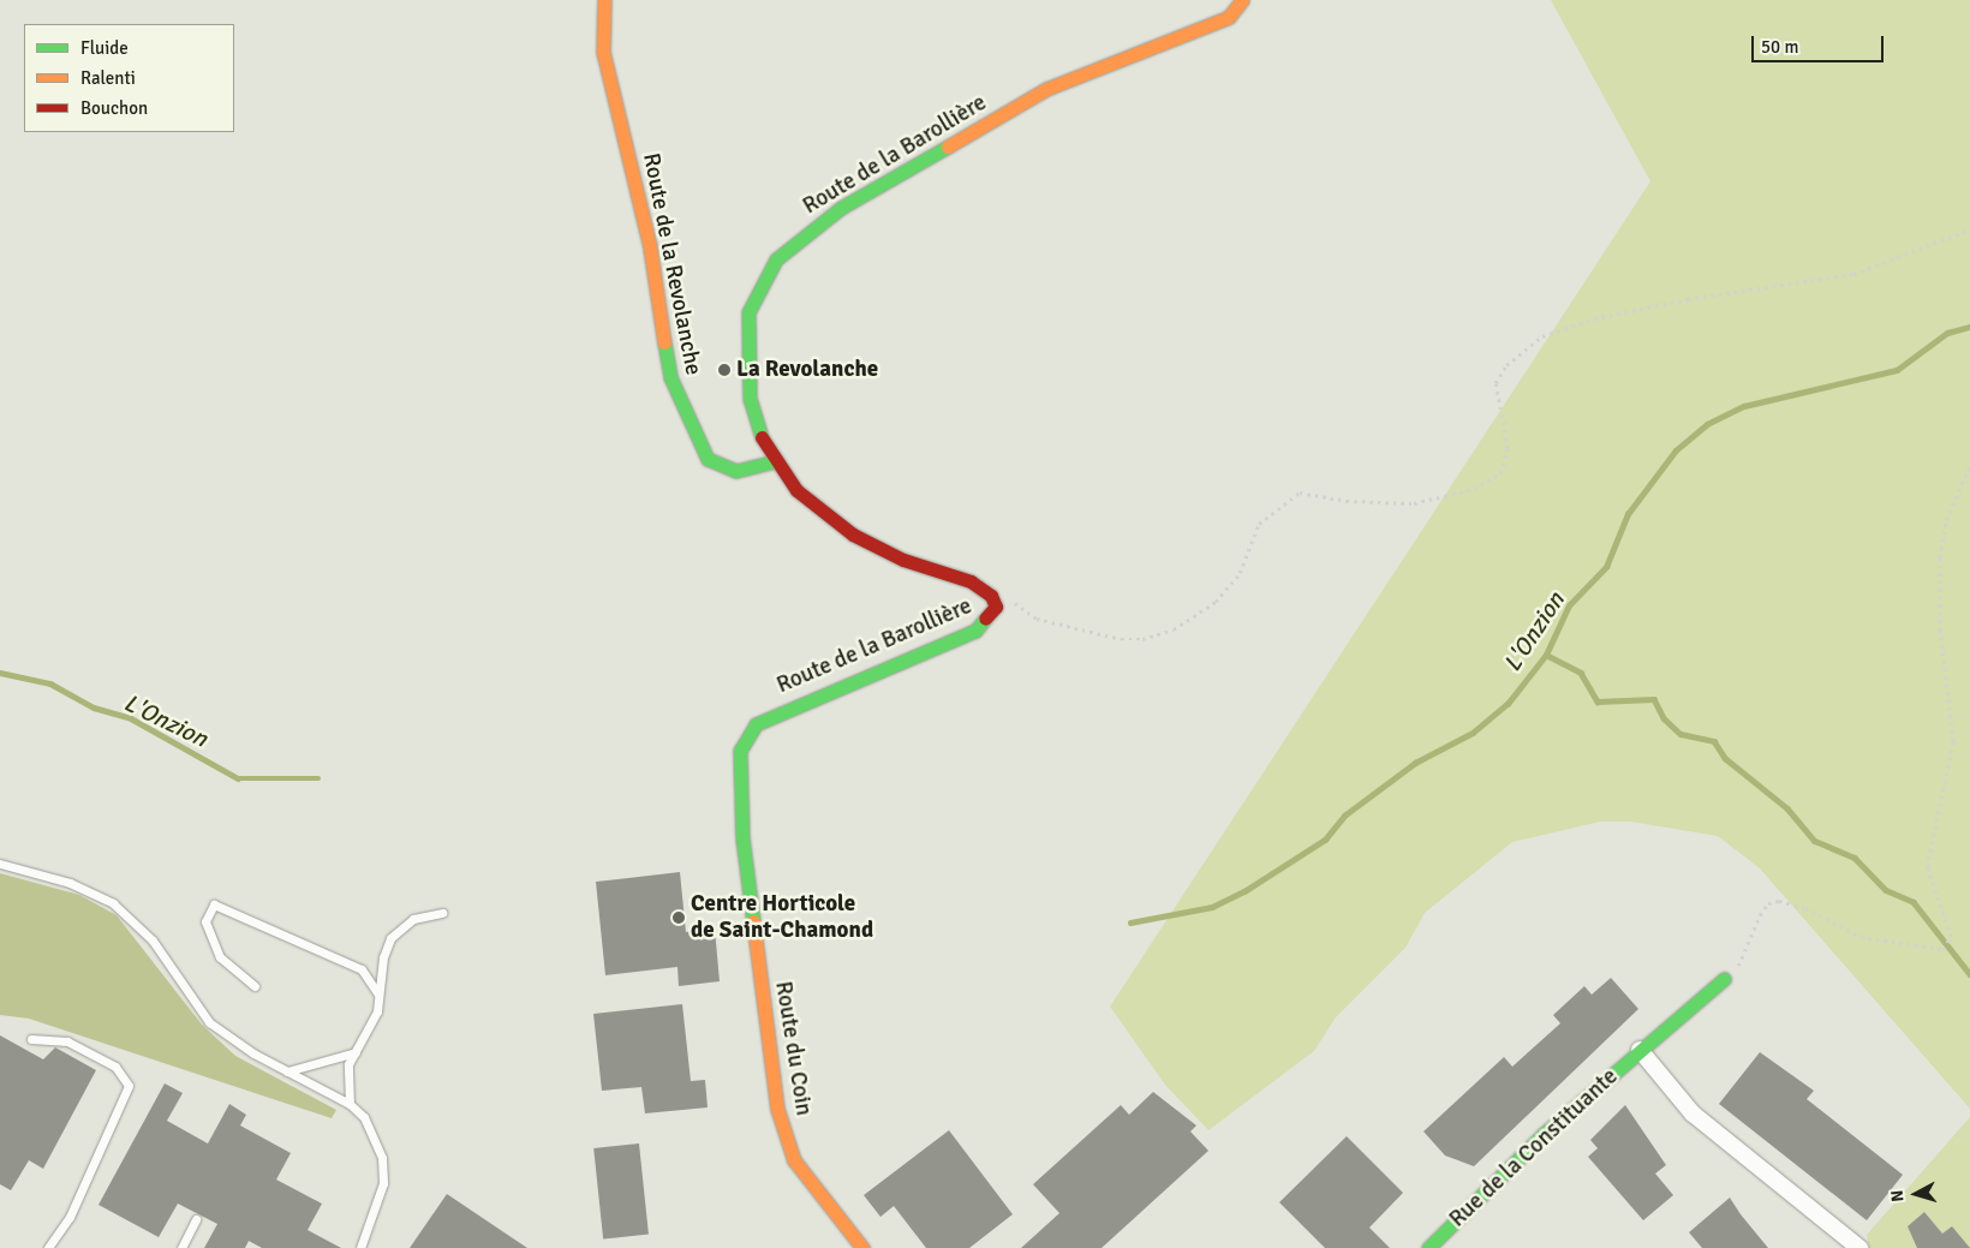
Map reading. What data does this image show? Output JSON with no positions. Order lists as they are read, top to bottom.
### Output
{
  "streets": {
    "main road": [
      "Route de la Barollière",
      "Route de la Revolanche",
      "Route du Coin",
      "Rue de la Constituante"
    ]
  },
  "crossings": [
    ["Route de la Barollière", "Route de la Revolanche"],
    ["Route de la Barollière", "Route du Coin"]
  ],
  "water": ["L'Onzion"],
  "places": ["La Revolanche", "Centre Horticole de Saint-Chamond"],
  "legend": ["Fluide", "Ralenti", "Bouchon"],
  "scale_bar": "50 m",
  "north": "left"
}
